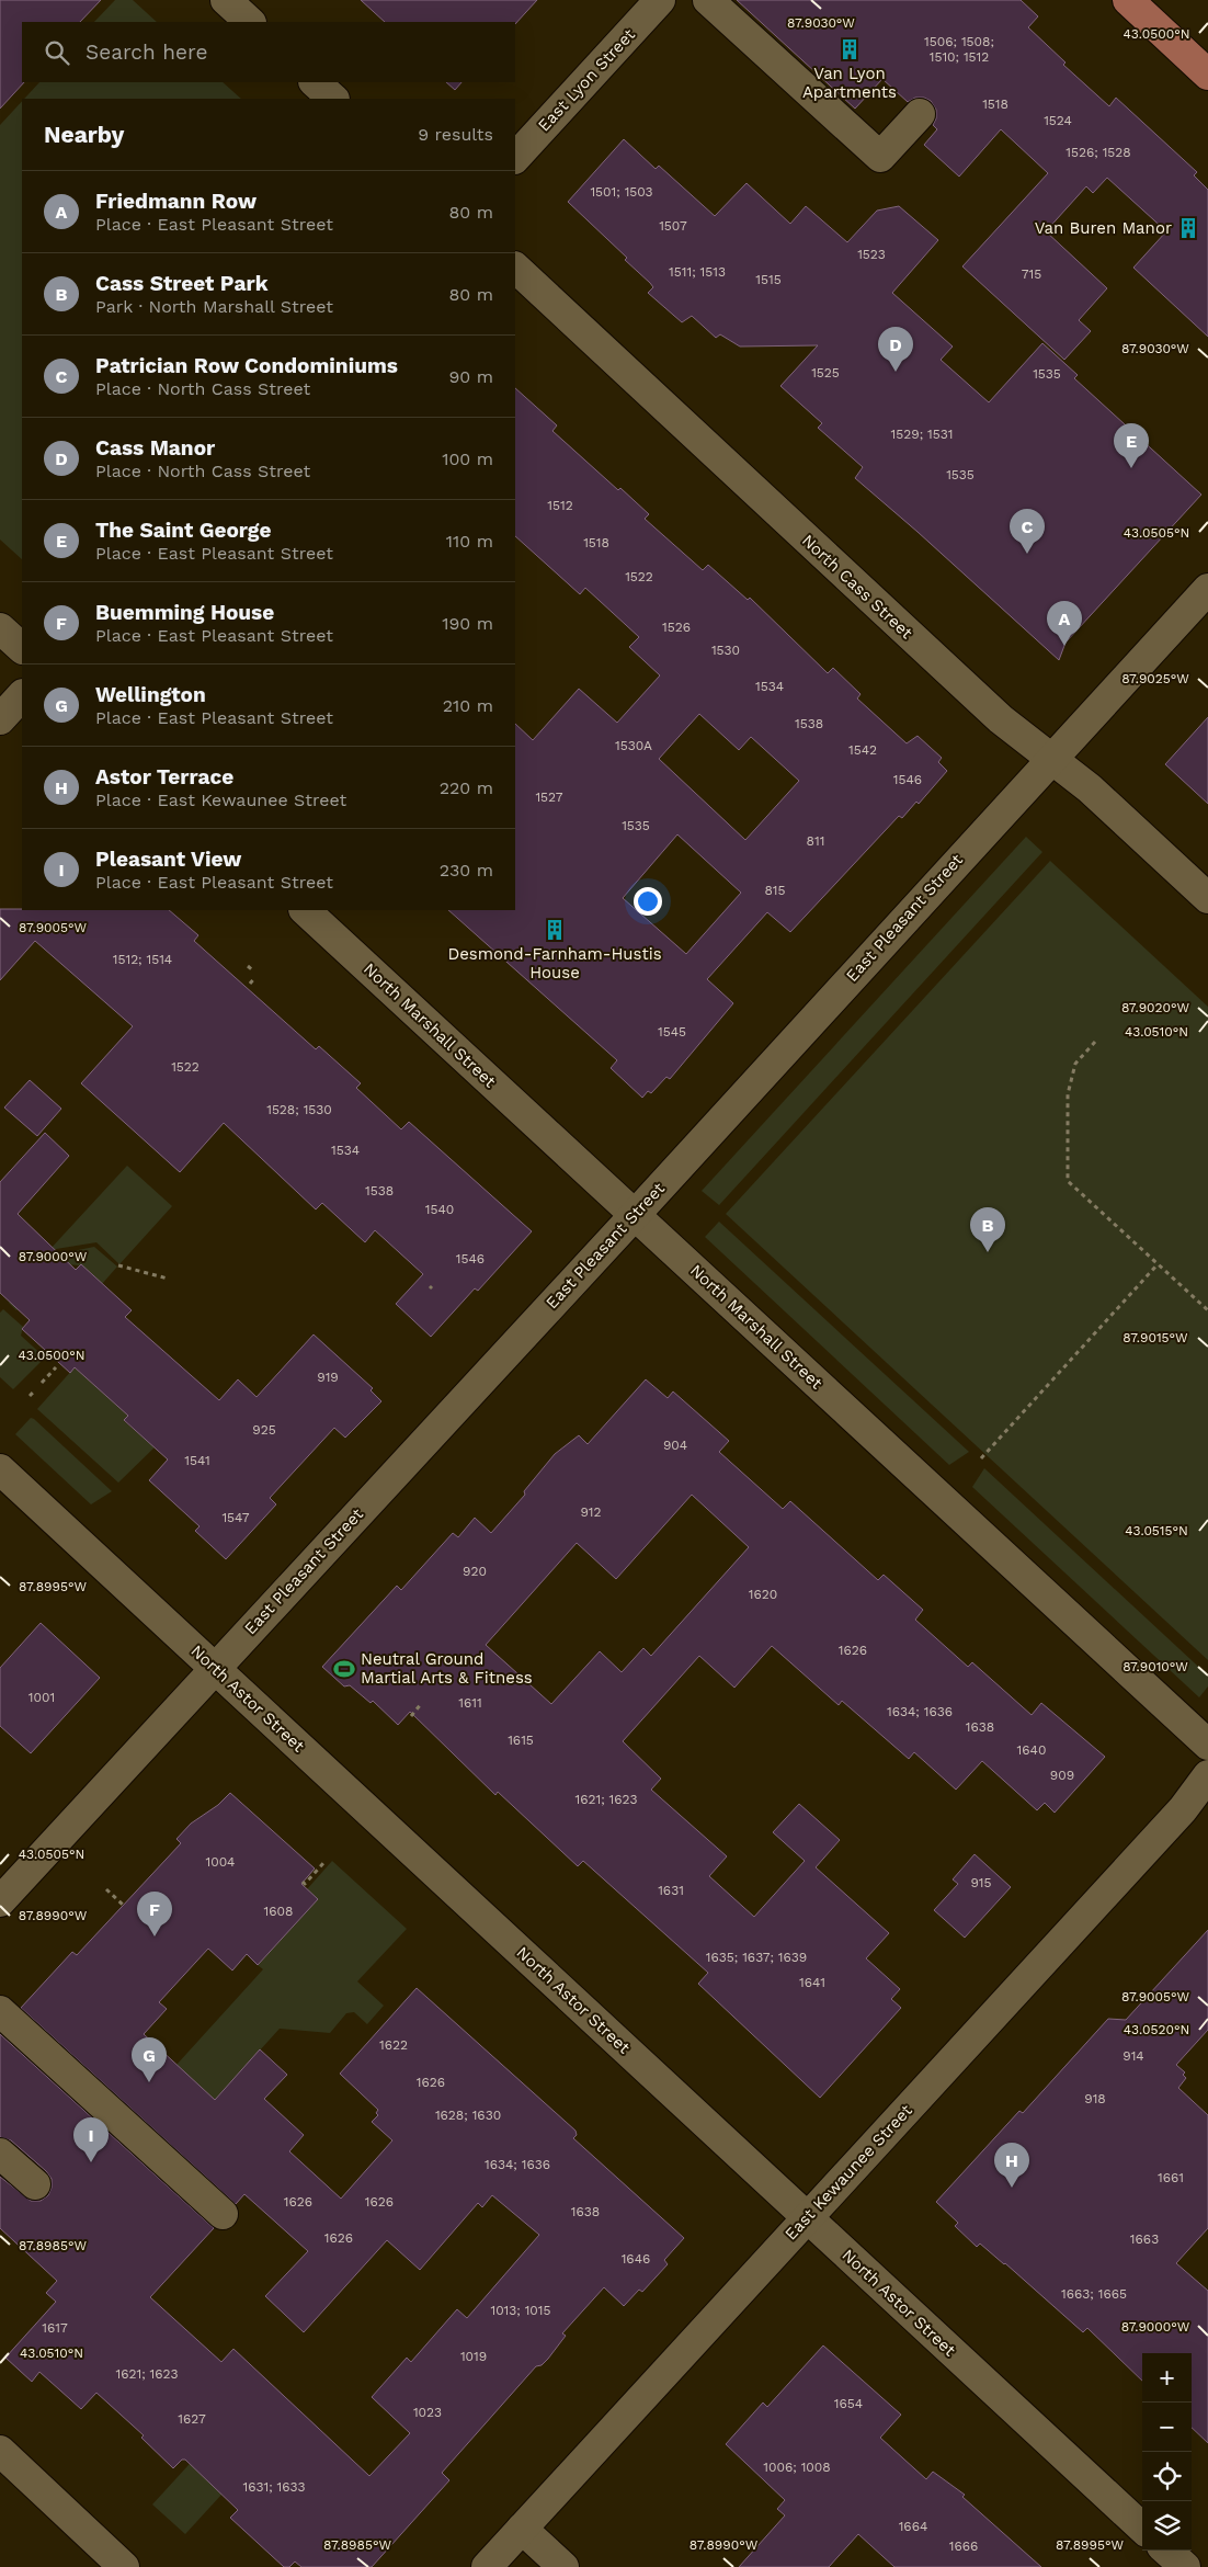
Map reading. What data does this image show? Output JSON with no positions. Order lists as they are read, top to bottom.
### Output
{
  "streets": {
    "street": [
      "East Lyon Street",
      "North Cass Street",
      "East Pleasant Street",
      "North Marshall Street",
      "North Astor Street",
      "East Kewaunee Street"
    ]
  },
  "crossings": [
    ["North Cass Street", "East Pleasant Street"],
    ["East Pleasant Street", "North Marshall Street"],
    ["East Pleasant Street", "North Astor Street"],
    ["North Astor Street", "East Kewaunee Street"]
  ],
  "places": {
    "building": ["Van Lyon Apartments", "Van Buren Manor", "Desmond-Farnham-Hustis House"],
    "sports": ["Neutral Ground Martial Arts & Fitness"]
  },
  "house_numbers": [
    "1506; 1508; 1510; 1512",
    "1518",
    "1524",
    "1526; 1528",
    "1501; 1503",
    "1507",
    "1523",
    "1511; 1513",
    "715",
    "1515",
    "1525",
    "1535",
    "1529; 1531",
    "1535",
    "1512",
    "1518",
    "1522",
    "1526",
    "1530",
    "1534",
    "1538",
    "1530A",
    "1542",
    "1546",
    "1527",
    "1535",
    "811",
    "815",
    "1512; 1514",
    "1545",
    "1522",
    "1528; 1530",
    "1534",
    "1538",
    "1540",
    "1546",
    "919",
    "925",
    "904",
    "1541",
    "912",
    "1547",
    "920",
    "1620",
    "1626",
    "1001",
    "1611",
    "1634; 1636",
    "1638",
    "1615",
    "1640",
    "909",
    "1621; 1623",
    "1004",
    "915",
    "1631",
    "1608",
    "1635; 1637; 1639",
    "1641",
    "1622",
    "914",
    "1626",
    "918",
    "1628; 1630",
    "1634; 1636",
    "1661",
    "1626",
    "1626",
    "1638",
    "1626",
    "1663",
    "1646",
    "1663; 1665",
    "1013; 1015",
    "1617",
    "1019",
    "1621; 1623",
    "1654",
    "1023",
    "1627",
    "1006; 1008",
    "1631; 1633",
    "1664",
    "1666"
  ],
  "page": {
    "search": "Search here",
    "heading": ["Nearby", "9 results"],
    "list": [
      {
        "mark": "A",
        "name": "Friedmann Row",
        "note": "Place · East Pleasant Street",
        "value": "80 m"
      },
      {
        "mark": "B",
        "name": "Cass Street Park",
        "note": "Park · North Marshall Street",
        "value": "80 m"
      },
      {
        "mark": "C",
        "name": "Patrician Row Condominiums",
        "note": "Place · North Cass Street",
        "value": "90 m"
      },
      {
        "mark": "D",
        "name": "Cass Manor",
        "note": "Place · North Cass Street",
        "value": "100 m"
      },
      {
        "mark": "E",
        "name": "The Saint George",
        "note": "Place · East Pleasant Street",
        "value": "110 m"
      },
      {
        "mark": "F",
        "name": "Buemming House",
        "note": "Place · East Pleasant Street",
        "value": "190 m"
      },
      {
        "mark": "G",
        "name": "Wellington",
        "note": "Place · East Pleasant Street",
        "value": "210 m"
      },
      {
        "mark": "H",
        "name": "Astor Terrace",
        "note": "Place · East Kewaunee Street",
        "value": "220 m"
      },
      {
        "mark": "I",
        "name": "Pleasant View",
        "note": "Place · East Pleasant Street",
        "value": "230 m"
      }
    ],
    "pins": [
      "D",
      "E",
      "C",
      "A",
      "B",
      "F",
      "G",
      "I",
      "H"
    ],
    "map_buttons": ["+", "−"]
  },
  "coordinates": [
    "87.9030°W",
    "43.0500°N",
    "43.0505°N",
    "87.9025°W",
    "87.9005°W",
    "87.9020°W",
    "43.0510°N",
    "87.9000°W",
    "87.9015°W",
    "43.0515°N",
    "87.8995°W",
    "87.9010°W",
    "87.8990°W",
    "43.0520°N",
    "87.8985°W"
  ]
}
